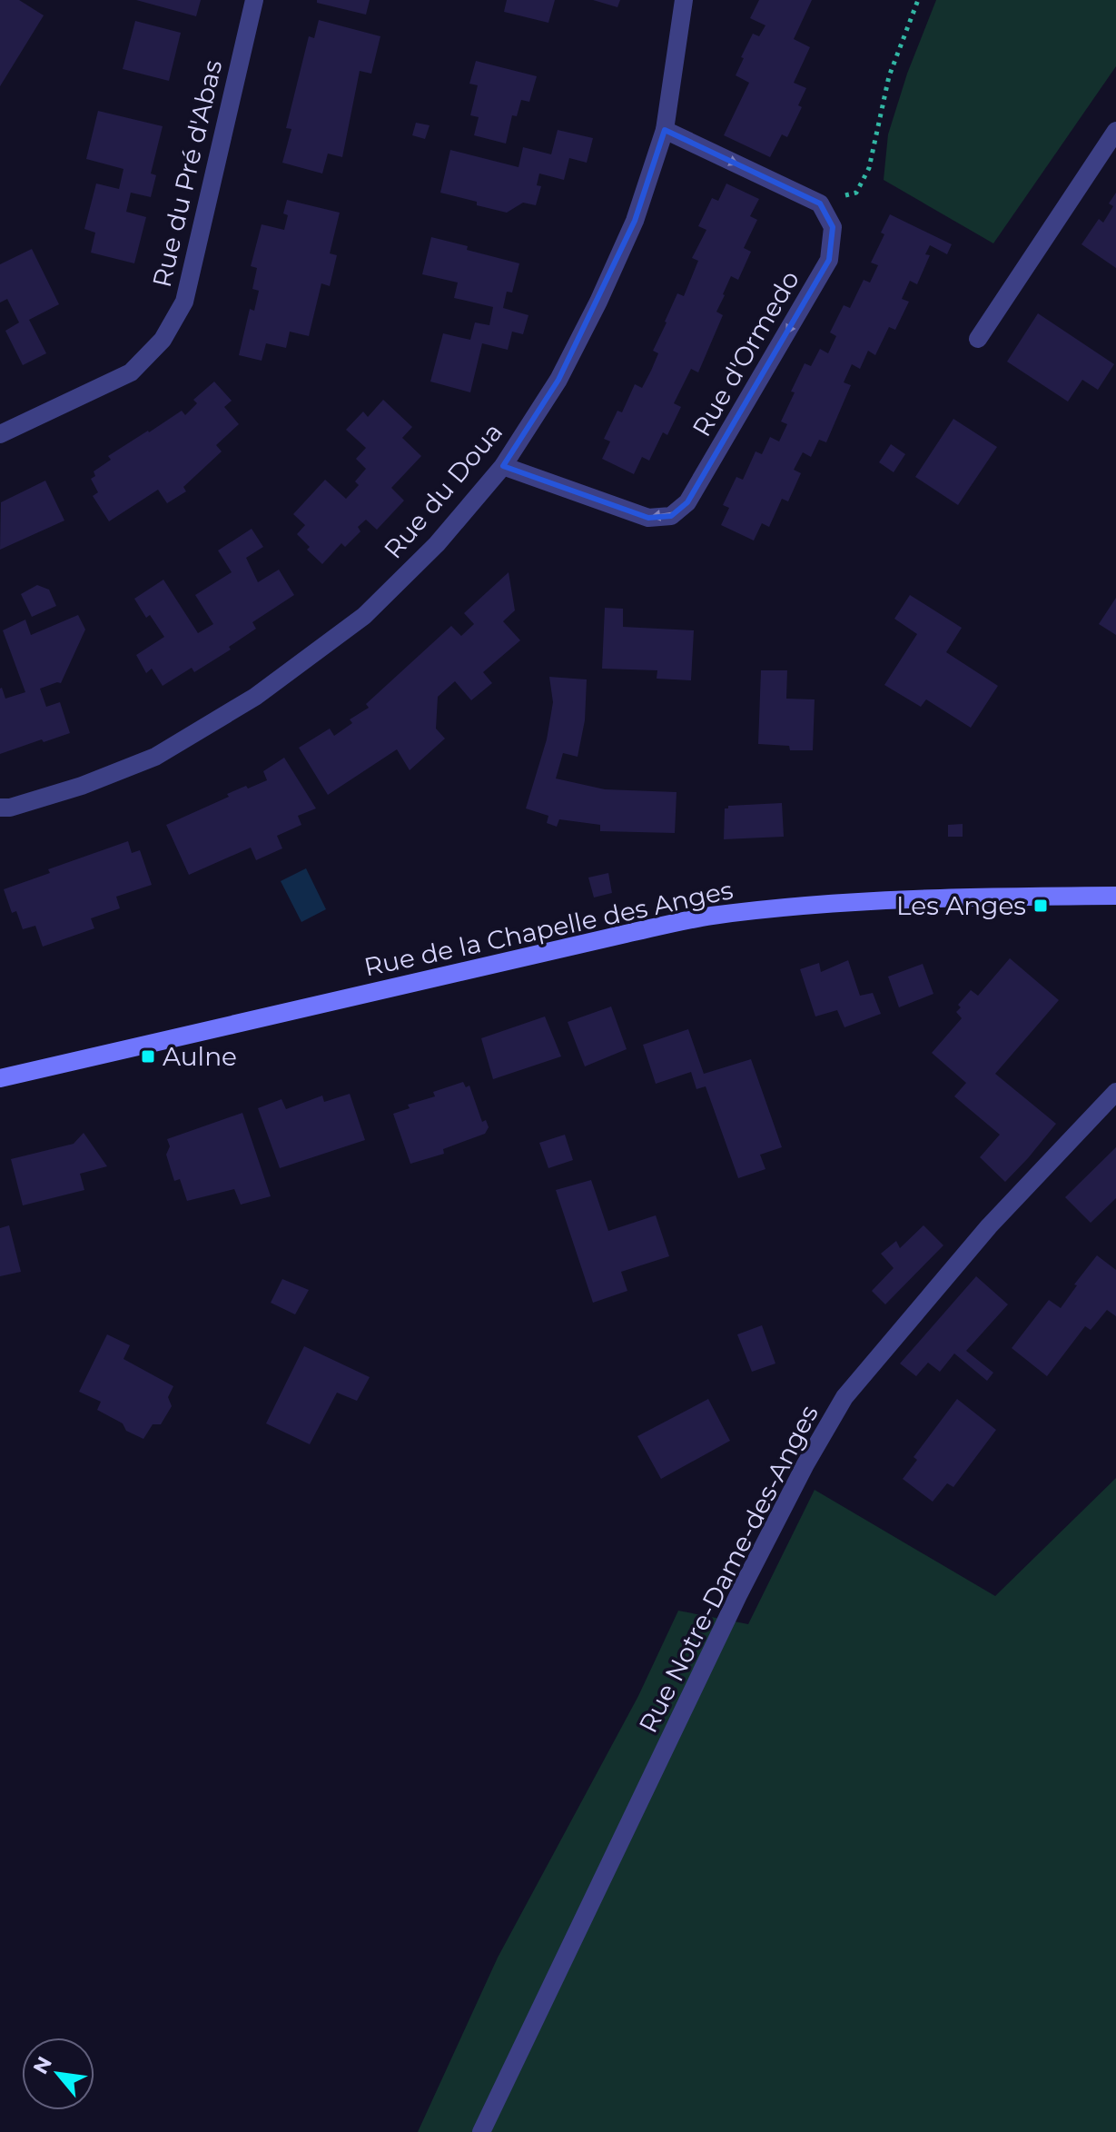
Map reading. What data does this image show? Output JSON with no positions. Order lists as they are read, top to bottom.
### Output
{
  "streets": {
    "main road": ["Rue de la Chapelle des Anges"],
    "street": [
      "Rue du Pré d'Abas",
      "Rue d'Ormedo",
      "Rue du Doua",
      "Rue Notre-Dame-des-Anges"
    ]
  },
  "crossings": [
    ["Rue d'Ormedo", "Rue du Doua"]
  ],
  "places": {
    "transit": ["Les Anges", "Aulne"]
  },
  "north": "top left"
}
